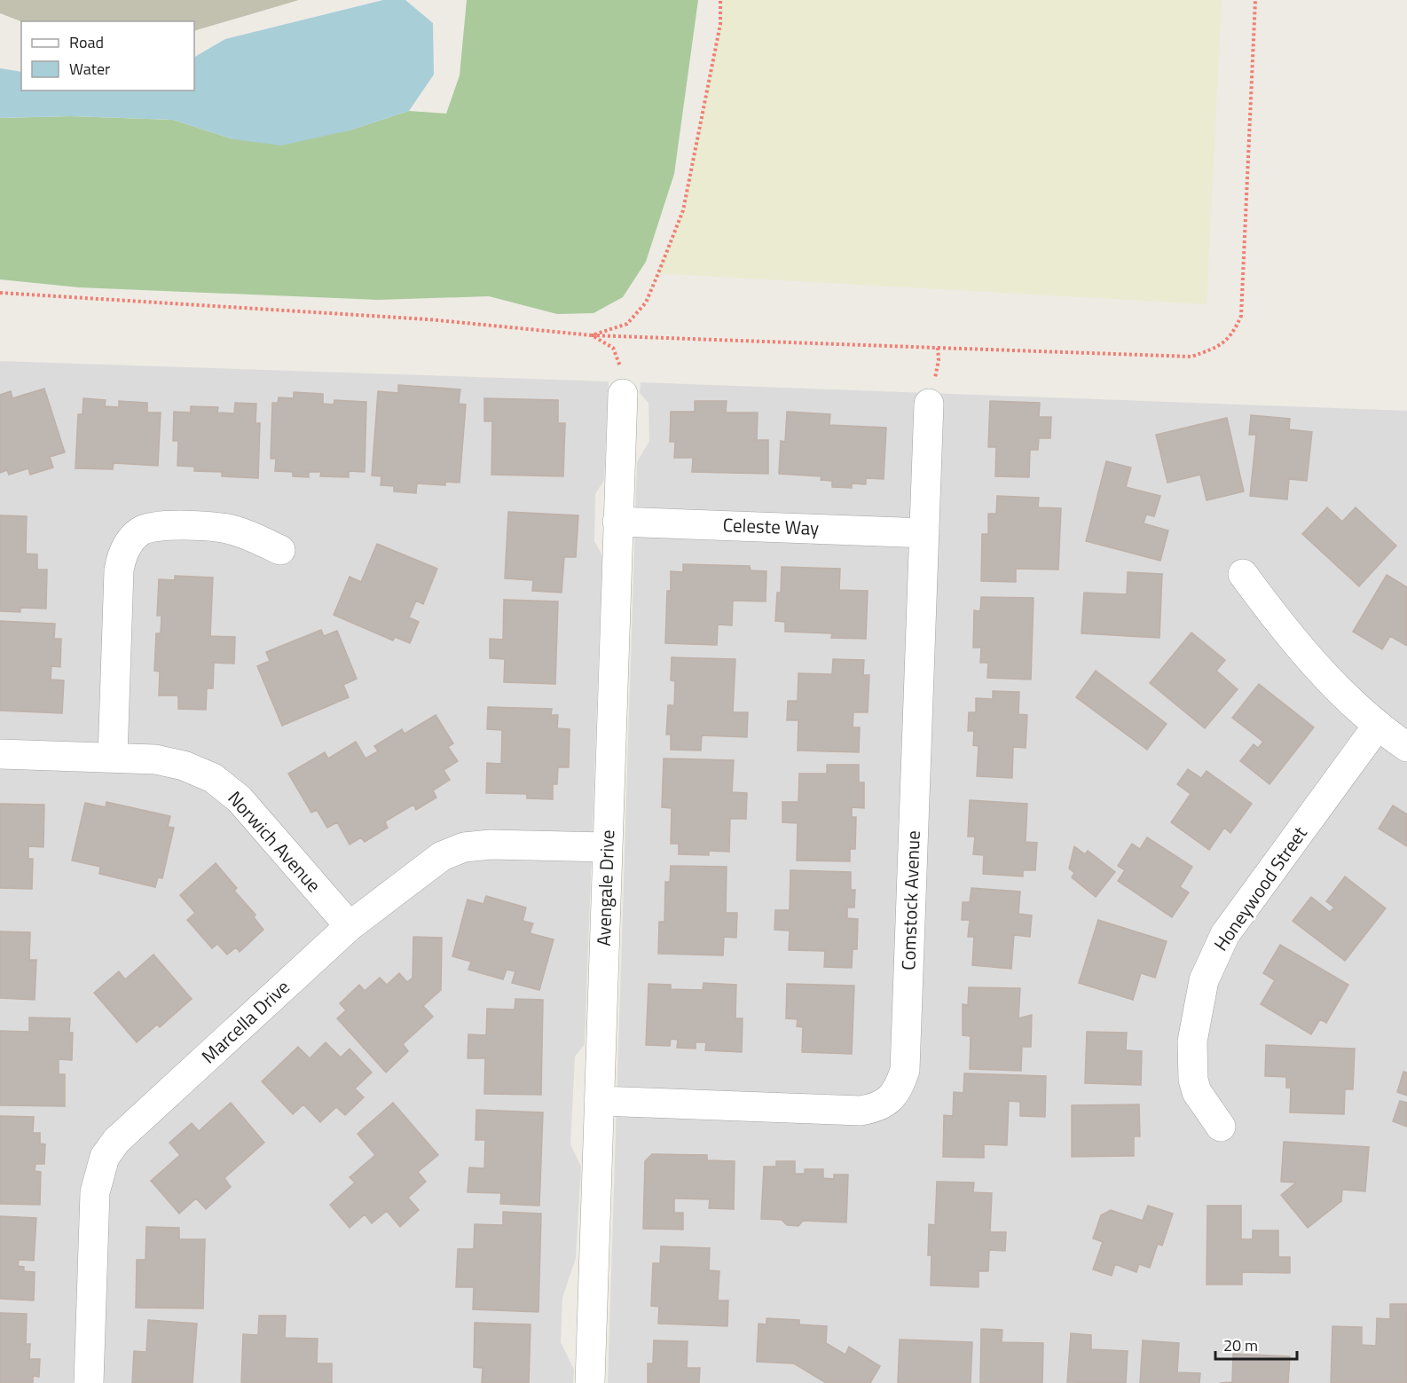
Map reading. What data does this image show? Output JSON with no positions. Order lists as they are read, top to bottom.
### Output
{
  "streets": {
    "street": [
      "Celeste Way",
      "Norwich Avenue",
      "Avengale Drive",
      "Honeywood Street",
      "Comstock Avenue",
      "Marcella Drive"
    ]
  },
  "crossings": [
    ["Celeste Way", "Avengale Drive"],
    ["Celeste Way", "Comstock Avenue"],
    ["Norwich Avenue", "Marcella Drive"],
    ["Avengale Drive", "Comstock Avenue"],
    ["Avengale Drive", "Marcella Drive"]
  ],
  "legend": ["Road", "Water"],
  "scale_bar": "20 m"
}
